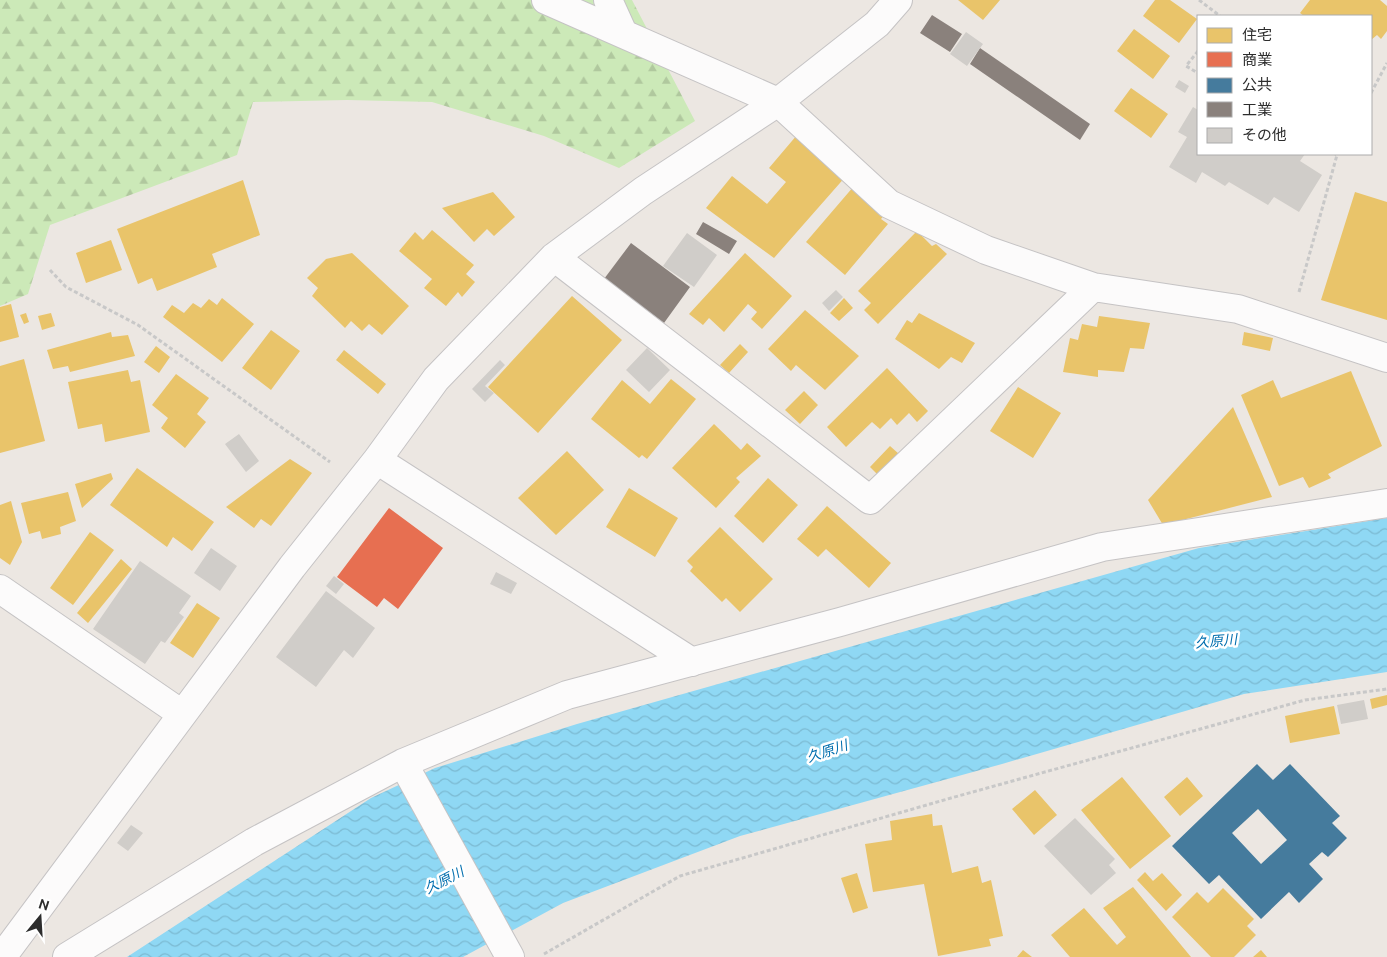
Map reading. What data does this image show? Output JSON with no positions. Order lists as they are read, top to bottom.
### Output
{
  "water": ["久原川"],
  "legend": [
    "住宅",
    "商業",
    "公共",
    "工業",
    "その他"
  ],
  "north": "top"
}
